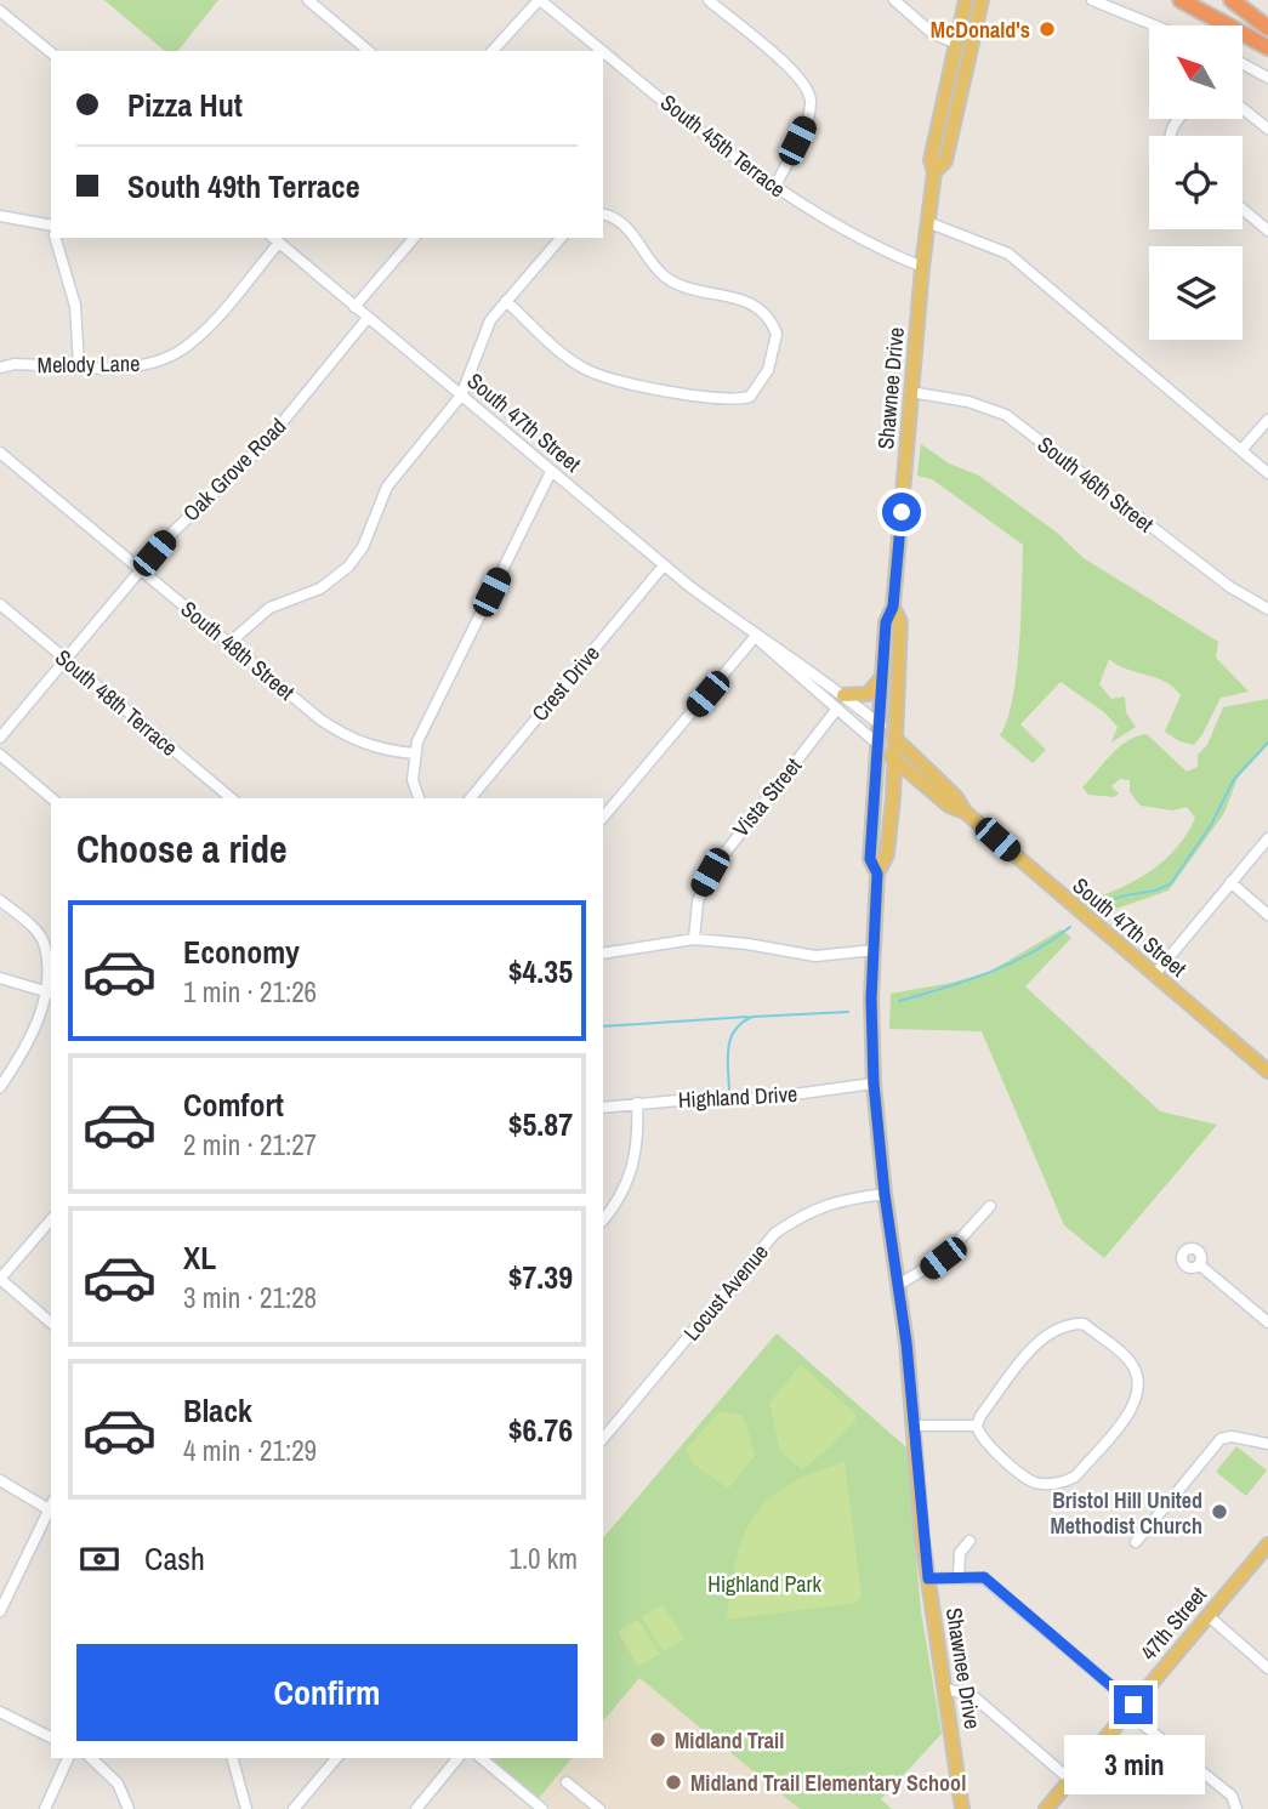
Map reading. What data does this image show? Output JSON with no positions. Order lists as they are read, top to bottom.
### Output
{
  "streets": {
    "main road": ["Shawnee Drive", "South 47th Street", "47th Street"],
    "street": [
      "South 45th Terrace",
      "Melody Lane",
      "Oak Grove Road",
      "South 46th Street",
      "South 48th Street",
      "Crest Drive",
      "South 48th Terrace",
      "Vista Street",
      "Highland Drive",
      "Locust Avenue"
    ]
  },
  "crossings": [
    ["South 45th Terrace", "Shawnee Drive"],
    ["Melody Lane", "South 47th Street"],
    ["Shawnee Drive", "South 47th Street"],
    ["Shawnee Drive", "South 46th Street"],
    ["Shawnee Drive", "Highland Drive"],
    ["Shawnee Drive", "Locust Avenue"],
    ["South 47th Street", "Oak Grove Road"],
    ["South 47th Street", "Crest Drive"],
    ["South 47th Street", "Vista Street"],
    ["Oak Grove Road", "South 48th Street"],
    ["Oak Grove Road", "South 48th Terrace"]
  ],
  "parks": ["Highland Park"],
  "places": [
    "McDonald's",
    "Bristol Hill United Methodist Church",
    "Midland Trail",
    "Midland Trail Elementary School"
  ],
  "north": "top left",
  "page": {
    "banner": ["Pizza Hut", "South 49th Terrace"],
    "heading": "Choose a ride",
    "list": [
      {
        "name": "Economy",
        "note": "1 min · 21:26",
        "value": "$4.35"
      },
      {
        "name": "Comfort",
        "note": "2 min · 21:27",
        "value": "$5.87"
      },
      {
        "name": "XL",
        "note": "3 min · 21:28",
        "value": "$7.39"
      },
      {
        "name": "Black",
        "note": "4 min · 21:29",
        "value": "$6.76"
      }
    ],
    "pay": ["Cash", "1.0 km"],
    "buttons": "Confirm",
    "bubble": "3 min"
  }
}
